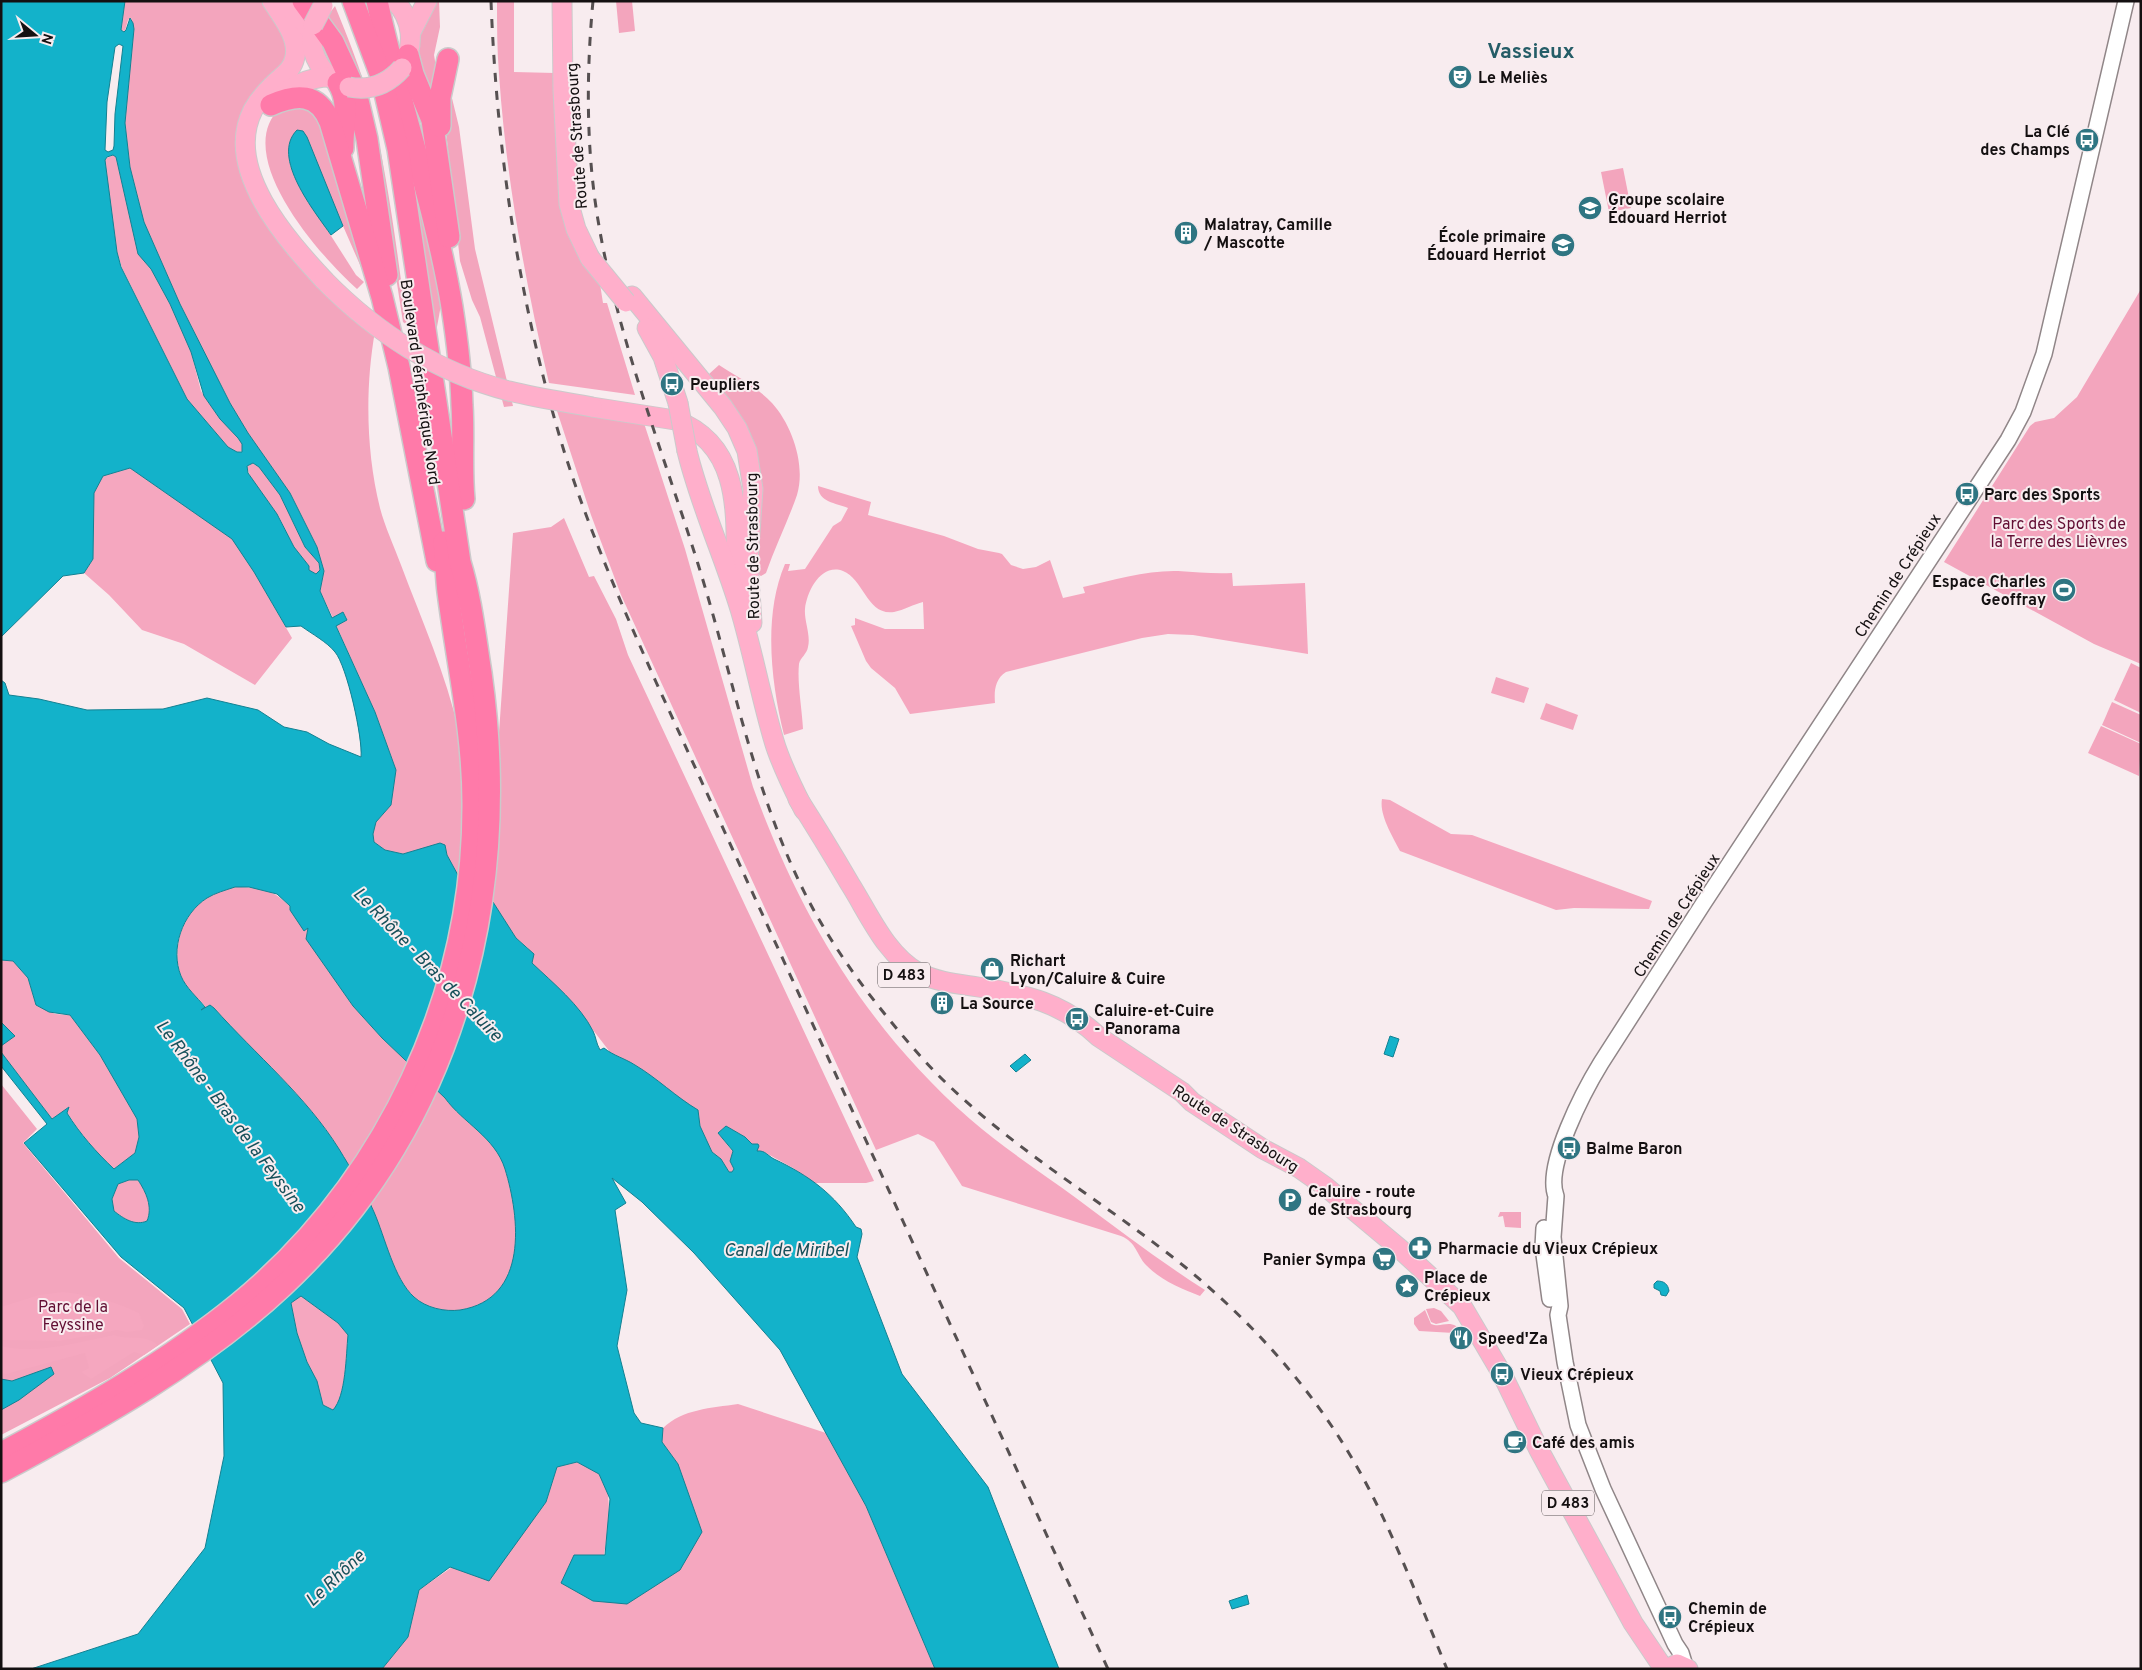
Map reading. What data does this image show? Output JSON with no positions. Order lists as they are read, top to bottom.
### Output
{
  "streets": {
    "highway": ["Boulevard Périphérique Nord"],
    "main road": ["Route de Strasbourg", "D 483"],
    "street": ["Chemin de Crépieux"]
  },
  "crossings": [
    ["Route de Strasbourg", "Chemin de Crépieux"]
  ],
  "districts": ["Vassieux"],
  "water": [
    "Le Rhône - Bras de Caluire",
    "Le Rhône - Bras de la Feyssine",
    "Canal de Miribel",
    "Le Rhône"
  ],
  "parks": ["Parc des Sports de la Terre des Lièvres", "Parc de la Feyssine"],
  "places": {
    "theatre": ["Le Meliès"],
    "bus stop": [
      "La Clé des Champs",
      "Peupliers",
      "Parc des Sports",
      "Caluire-et-Cuire - Panorama",
      "Balme Baron",
      "Vieux Crépieux",
      "Chemin de Crépieux"
    ],
    "school or university": ["Groupe scolaire Édouard Herriot", "École primaire Édouard Herriot"],
    "building": ["Malatray, Camille / Mascotte", "La Source"],
    "sports": ["Espace Charles Geoffray"],
    "shop": ["Richart Lyon/Caluire & Cuire"],
    "parking": ["Caluire - route de Strasbourg"],
    "pharmacy": ["Pharmacie du Vieux Crépieux"],
    "supermarket": ["Panier Sympa"],
    "place": ["Place de Crépieux"],
    "restaurant": ["Speed'Za"],
    "cafe": ["Café des amis"]
  },
  "north": "right"
}
